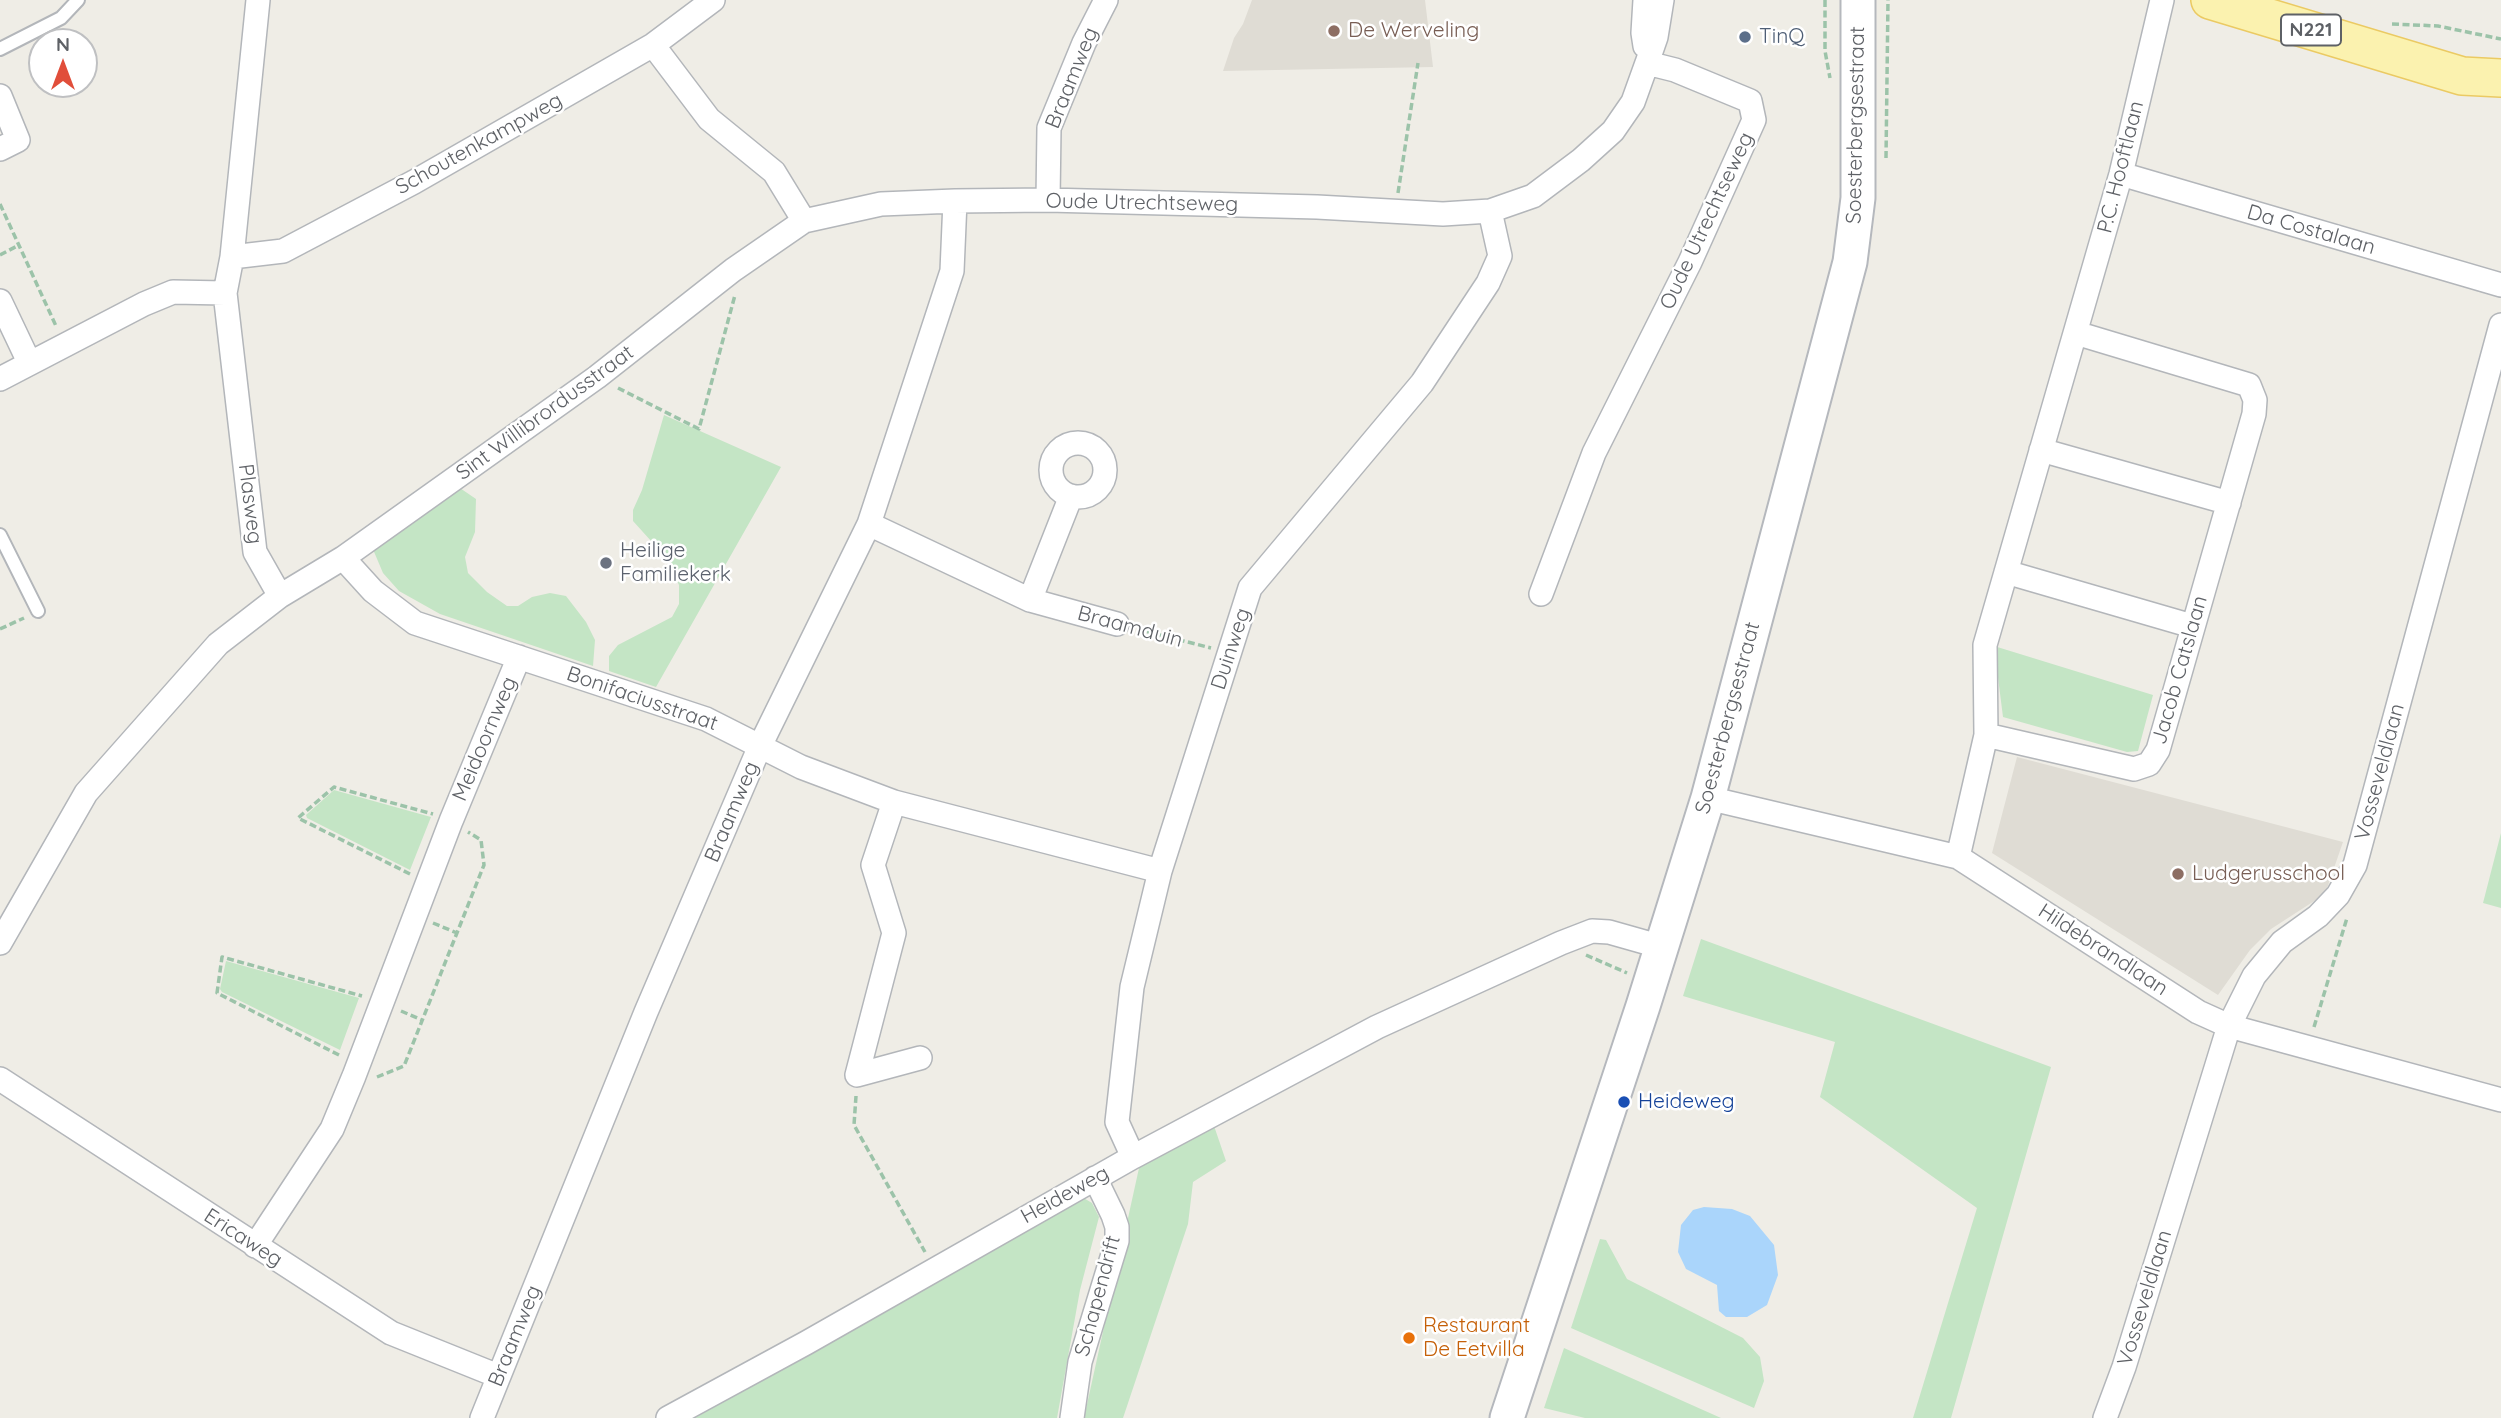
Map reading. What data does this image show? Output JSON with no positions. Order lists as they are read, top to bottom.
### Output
{
  "streets": {
    "main road": ["N221", "Soesterbergsestraat"],
    "street": [
      "Braamweg",
      "Schoutenkampweg",
      "P.C. Hooftlaan",
      "Oude Utrechtseweg",
      "Da Costalaan",
      "Sint Willibrordusstraat",
      "Plasweg",
      "Braamduin",
      "Duinweg",
      "Jacob Catslaan",
      "Bonifaciusstraat",
      "Meidoornweg",
      "Vosseveldlaan",
      "Hildebrandlaan",
      "Heideweg",
      "Ericaweg",
      "Schapendrift"
    ]
  },
  "crossings": [
    ["Braamweg", "Oude Utrechtseweg"],
    ["Braamweg", "Braamduin"],
    ["Braamweg", "Bonifaciusstraat"],
    ["Braamweg", "Ericaweg"],
    ["Soesterbergsestraat", "Hildebrandlaan"],
    ["Soesterbergsestraat", "Heideweg"],
    ["Schoutenkampweg", "Plasweg"],
    ["P.C. Hooftlaan", "Da Costalaan"],
    ["P.C. Hooftlaan", "Jacob Catslaan"],
    ["P.C. Hooftlaan", "Hildebrandlaan"],
    ["Oude Utrechtseweg", "Sint Willibrordusstraat"],
    ["Oude Utrechtseweg", "Duinweg"],
    ["Sint Willibrordusstraat", "Plasweg"],
    ["Sint Willibrordusstraat", "Bonifaciusstraat"],
    ["Braamduin", "Duinweg"],
    ["Duinweg", "Bonifaciusstraat"],
    ["Duinweg", "Heideweg"],
    ["Bonifaciusstraat", "Meidoornweg"],
    ["Meidoornweg", "Ericaweg"],
    ["Vosseveldlaan", "Hildebrandlaan"],
    ["Heideweg", "Schapendrift"]
  ],
  "places": [
    "De Werveling",
    "TinQ",
    "Heilige Familiekerk",
    "Ludgerusschool",
    "Heideweg",
    "Restaurant De Eetvilla"
  ],
  "north": "top"
}
